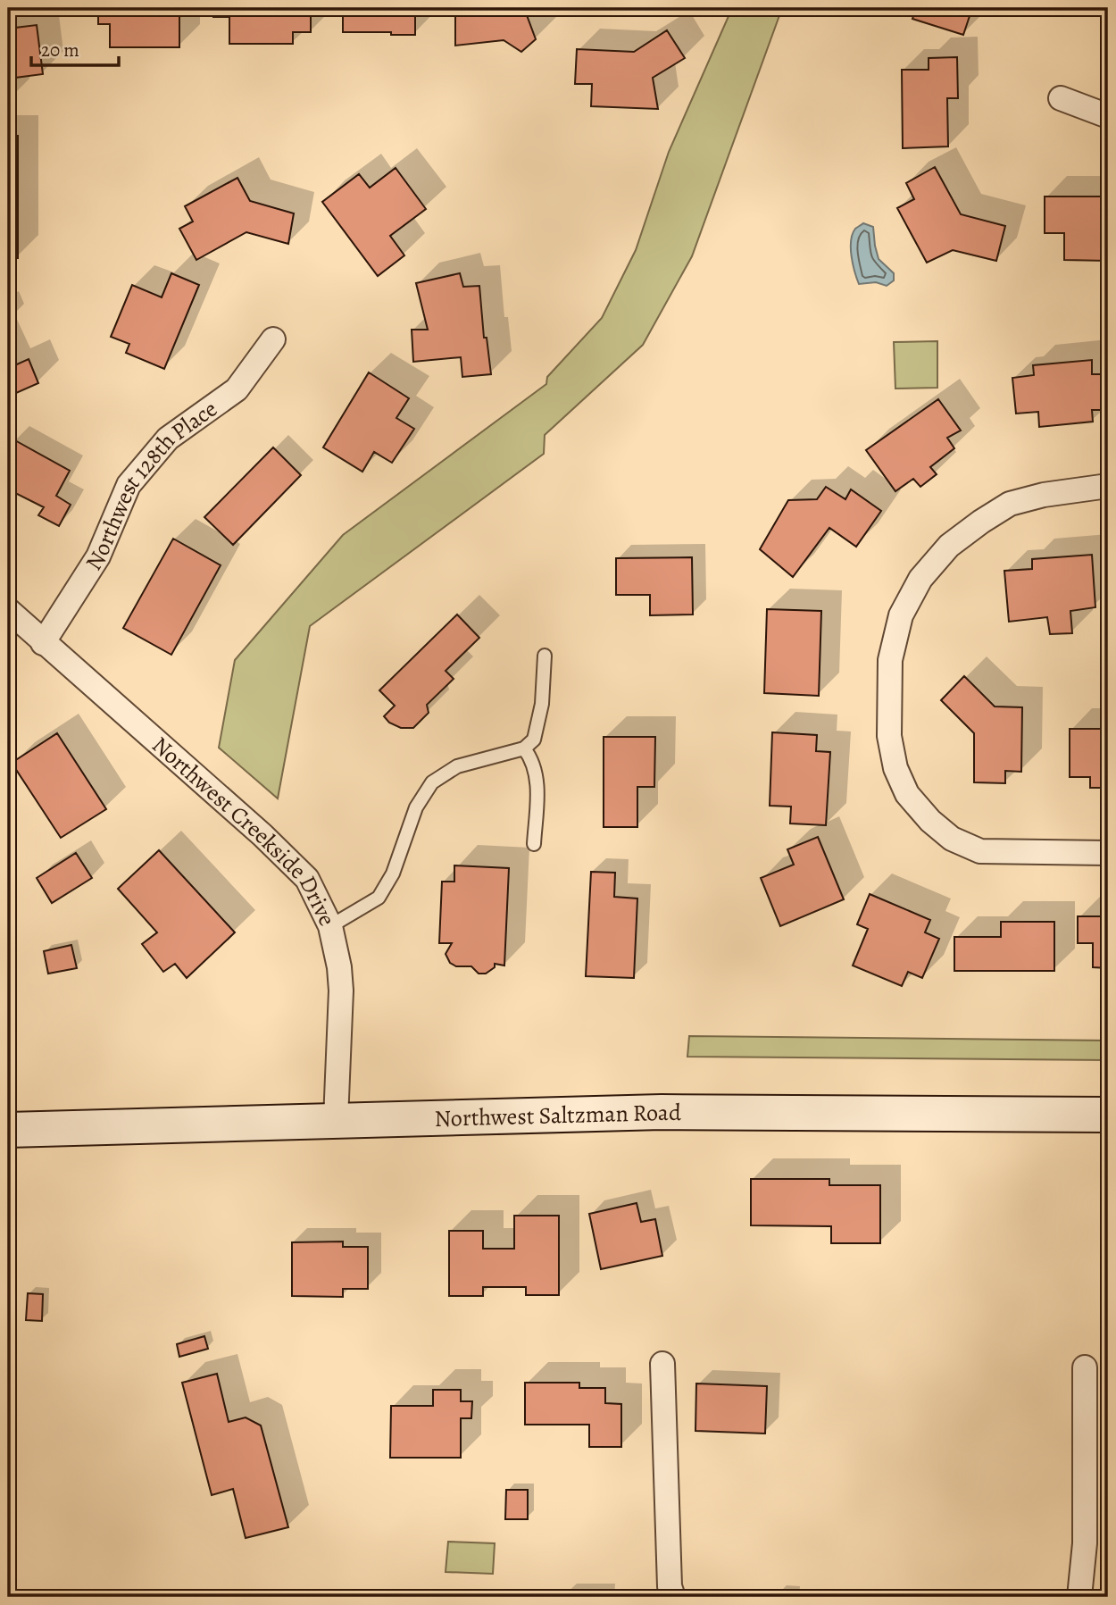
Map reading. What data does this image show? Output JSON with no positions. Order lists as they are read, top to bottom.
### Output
{
  "streets": {
    "main road": ["Northwest Saltzman Road"],
    "street": ["Northwest 128th Place", "Northwest Creekside Drive"]
  },
  "crossings": [
    ["Northwest 128th Place", "Northwest Creekside Drive"],
    ["Northwest Creekside Drive", "Northwest Saltzman Road"]
  ],
  "scale_bar": "20 m"
}
